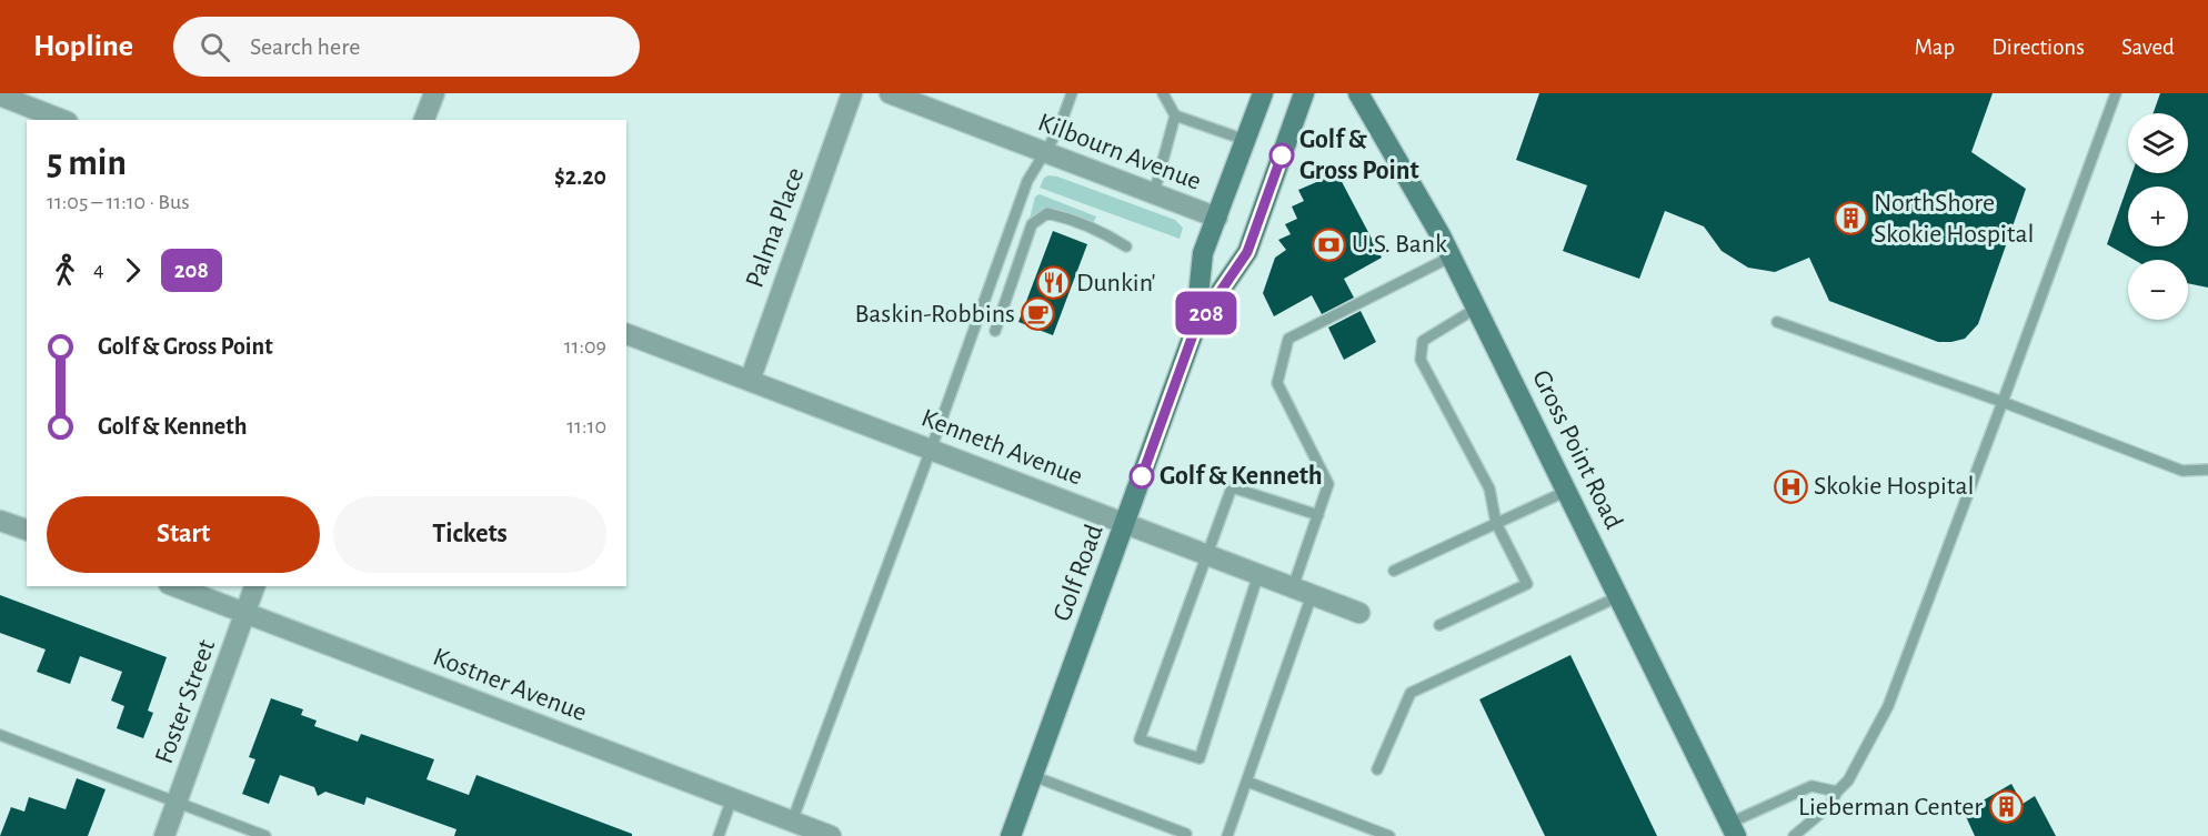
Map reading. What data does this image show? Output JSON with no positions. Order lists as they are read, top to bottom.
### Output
{
  "streets": {
    "main road": ["Gross Point Road", "Golf Road"],
    "street": [
      "Kilbourn Avenue",
      "Palma Place",
      "Kenneth Avenue",
      "Kostner Avenue",
      "Foster Street"
    ]
  },
  "crossings": [
    ["Kilbourn Avenue", "Golf Road"],
    ["Palma Place", "Kenneth Avenue"],
    ["Kenneth Avenue", "Golf Road"],
    ["Kostner Avenue", "Foster Street"]
  ],
  "places": {
    "other": ["Golf & Gross Point", "Golf & Kenneth"],
    "building": ["NorthShore Skokie Hospital", "Lieberman Center"],
    "bank": ["U.S. Bank"],
    "restaurant": ["Dunkin'"],
    "cafe": ["Baskin-Robbins"],
    "hospital": ["Skokie Hospital"]
  },
  "lines": ["bus line 208"],
  "page": {
    "header": "Hopline",
    "search": "Search here",
    "nav": ["Map", "Directions", "Saved"],
    "on_map": "208",
    "map_buttons": ["+", "−"],
    "heading": ["5 min", "11:05 – 11:10 · Bus", "$2.20"],
    "legs": ["4", "208"],
    "list": [
      {
        "name": "Golf & Gross Point",
        "value": "11:09"
      },
      {
        "name": "Golf & Kenneth",
        "value": "11:10"
      }
    ],
    "buttons": ["Start", "Tickets"]
  }
}
